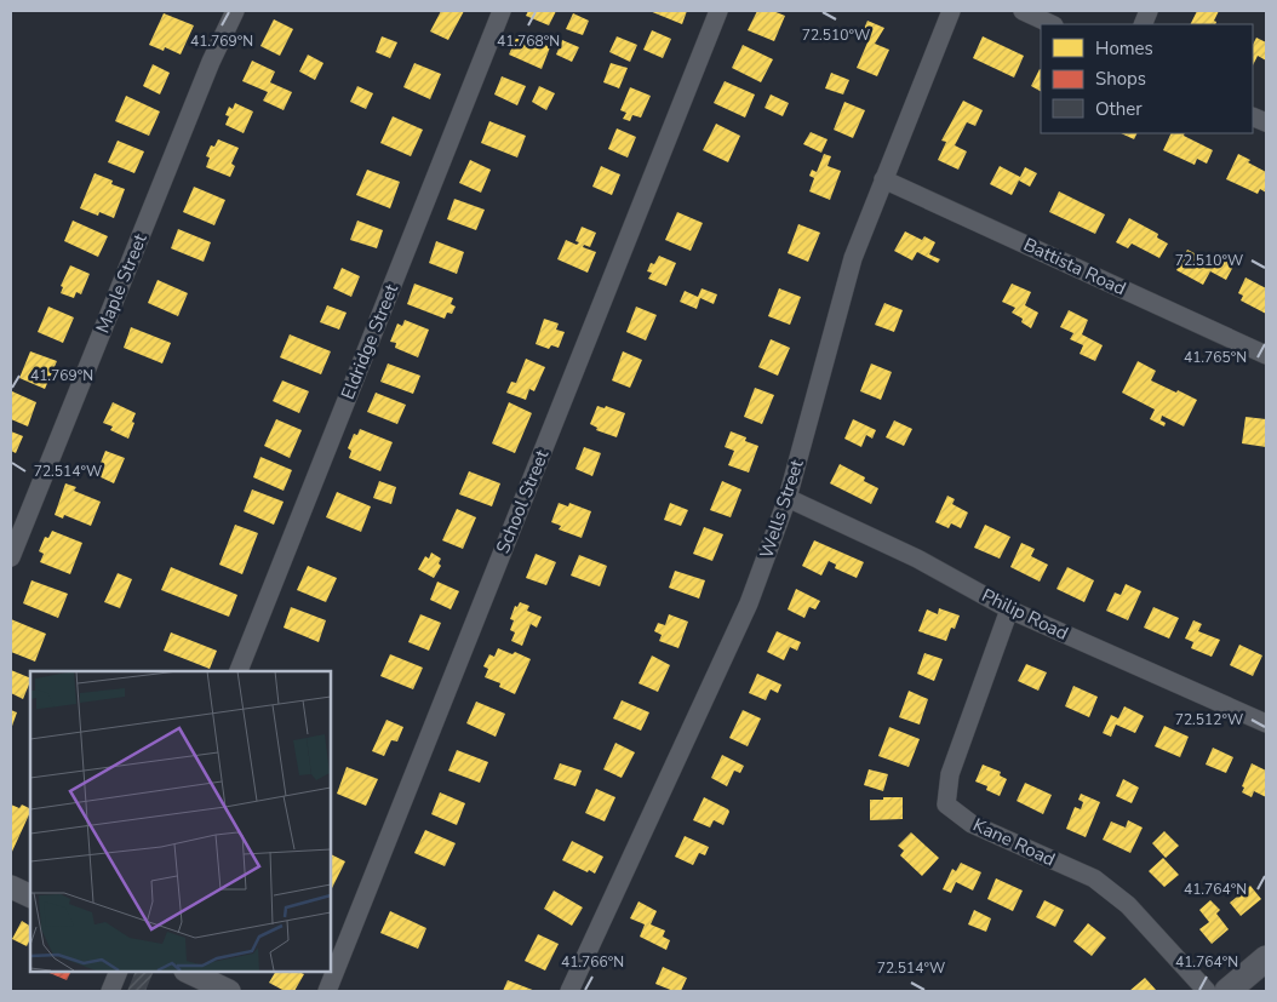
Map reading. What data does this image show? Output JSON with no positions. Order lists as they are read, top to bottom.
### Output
{
  "streets": {
    "street": [
      "Battista Road",
      "Maple Street",
      "Eldridge Street",
      "School Street",
      "Wells Street",
      "Philip Road",
      "Kane Road"
    ]
  },
  "crossings": [
    ["Battista Road", "Wells Street"],
    ["Wells Street", "Philip Road"],
    ["Philip Road", "Kane Road"]
  ],
  "legend": ["Homes", "Shops", "Other"],
  "coordinates": [
    "72.510°W",
    "41.769°N",
    "41.768°N",
    "41.765°N",
    "72.514°W",
    "72.512°W",
    "41.764°N",
    "41.766°N"
  ]
}
